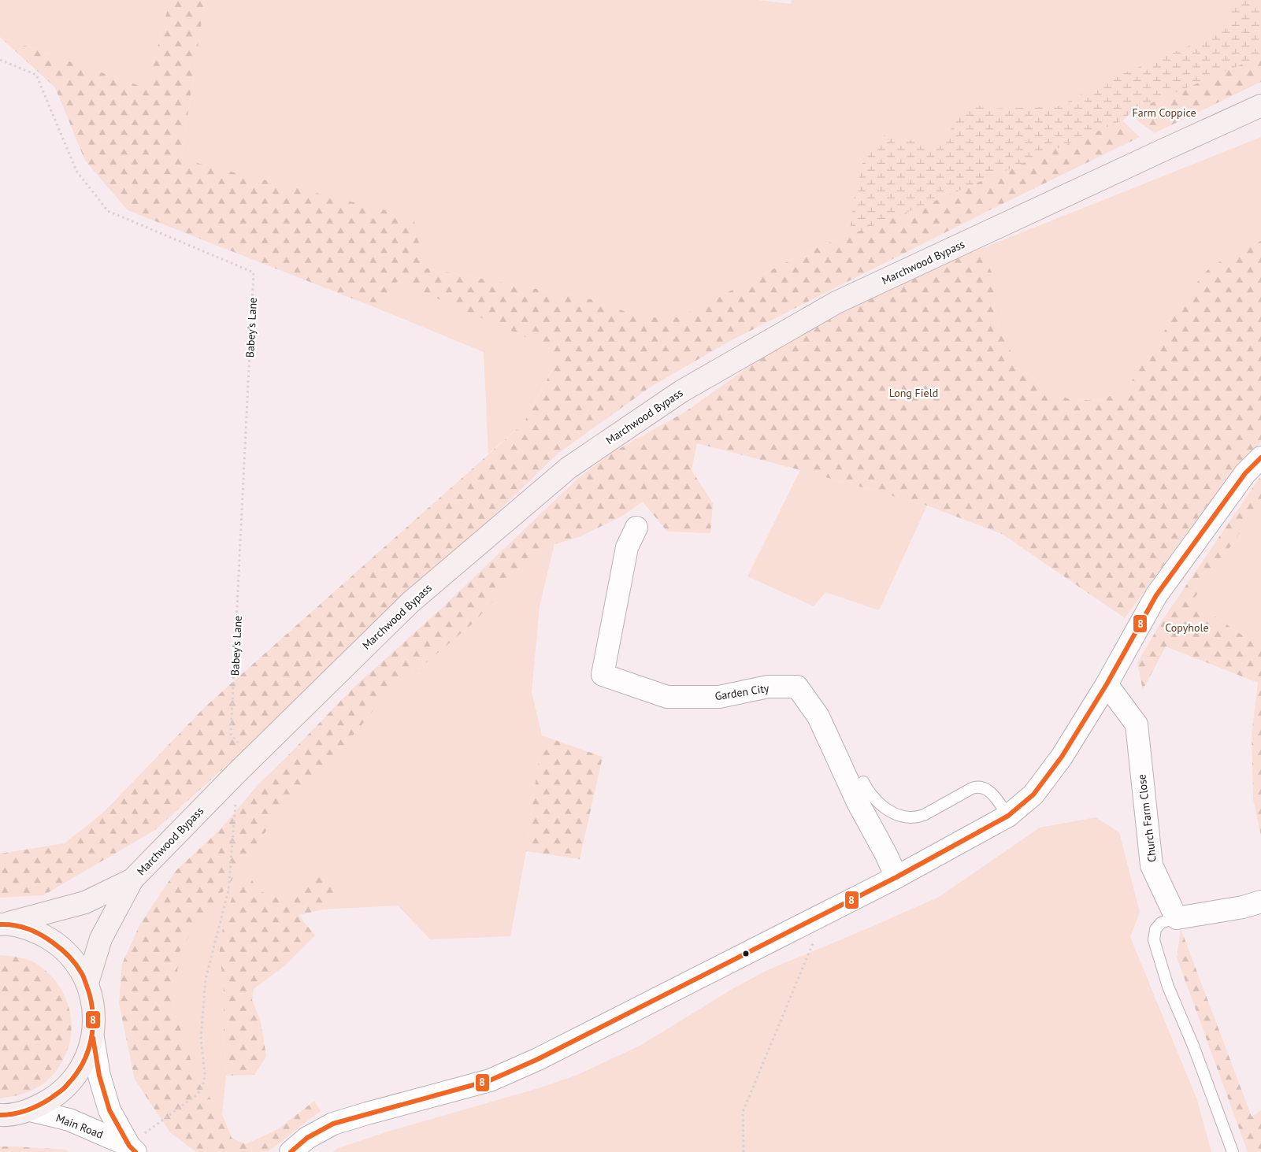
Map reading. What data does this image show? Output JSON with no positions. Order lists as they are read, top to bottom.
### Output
{
  "streets": {
    "main road": ["Marchwood Bypass"],
    "street": ["Garden City", "Church Farm Close", "Main Road"],
    "path": ["Babey's Lane"]
  },
  "parks": ["Farm Coppice", "Long Field", "Copyhole"],
  "lines": ["transit line 8"]
}
